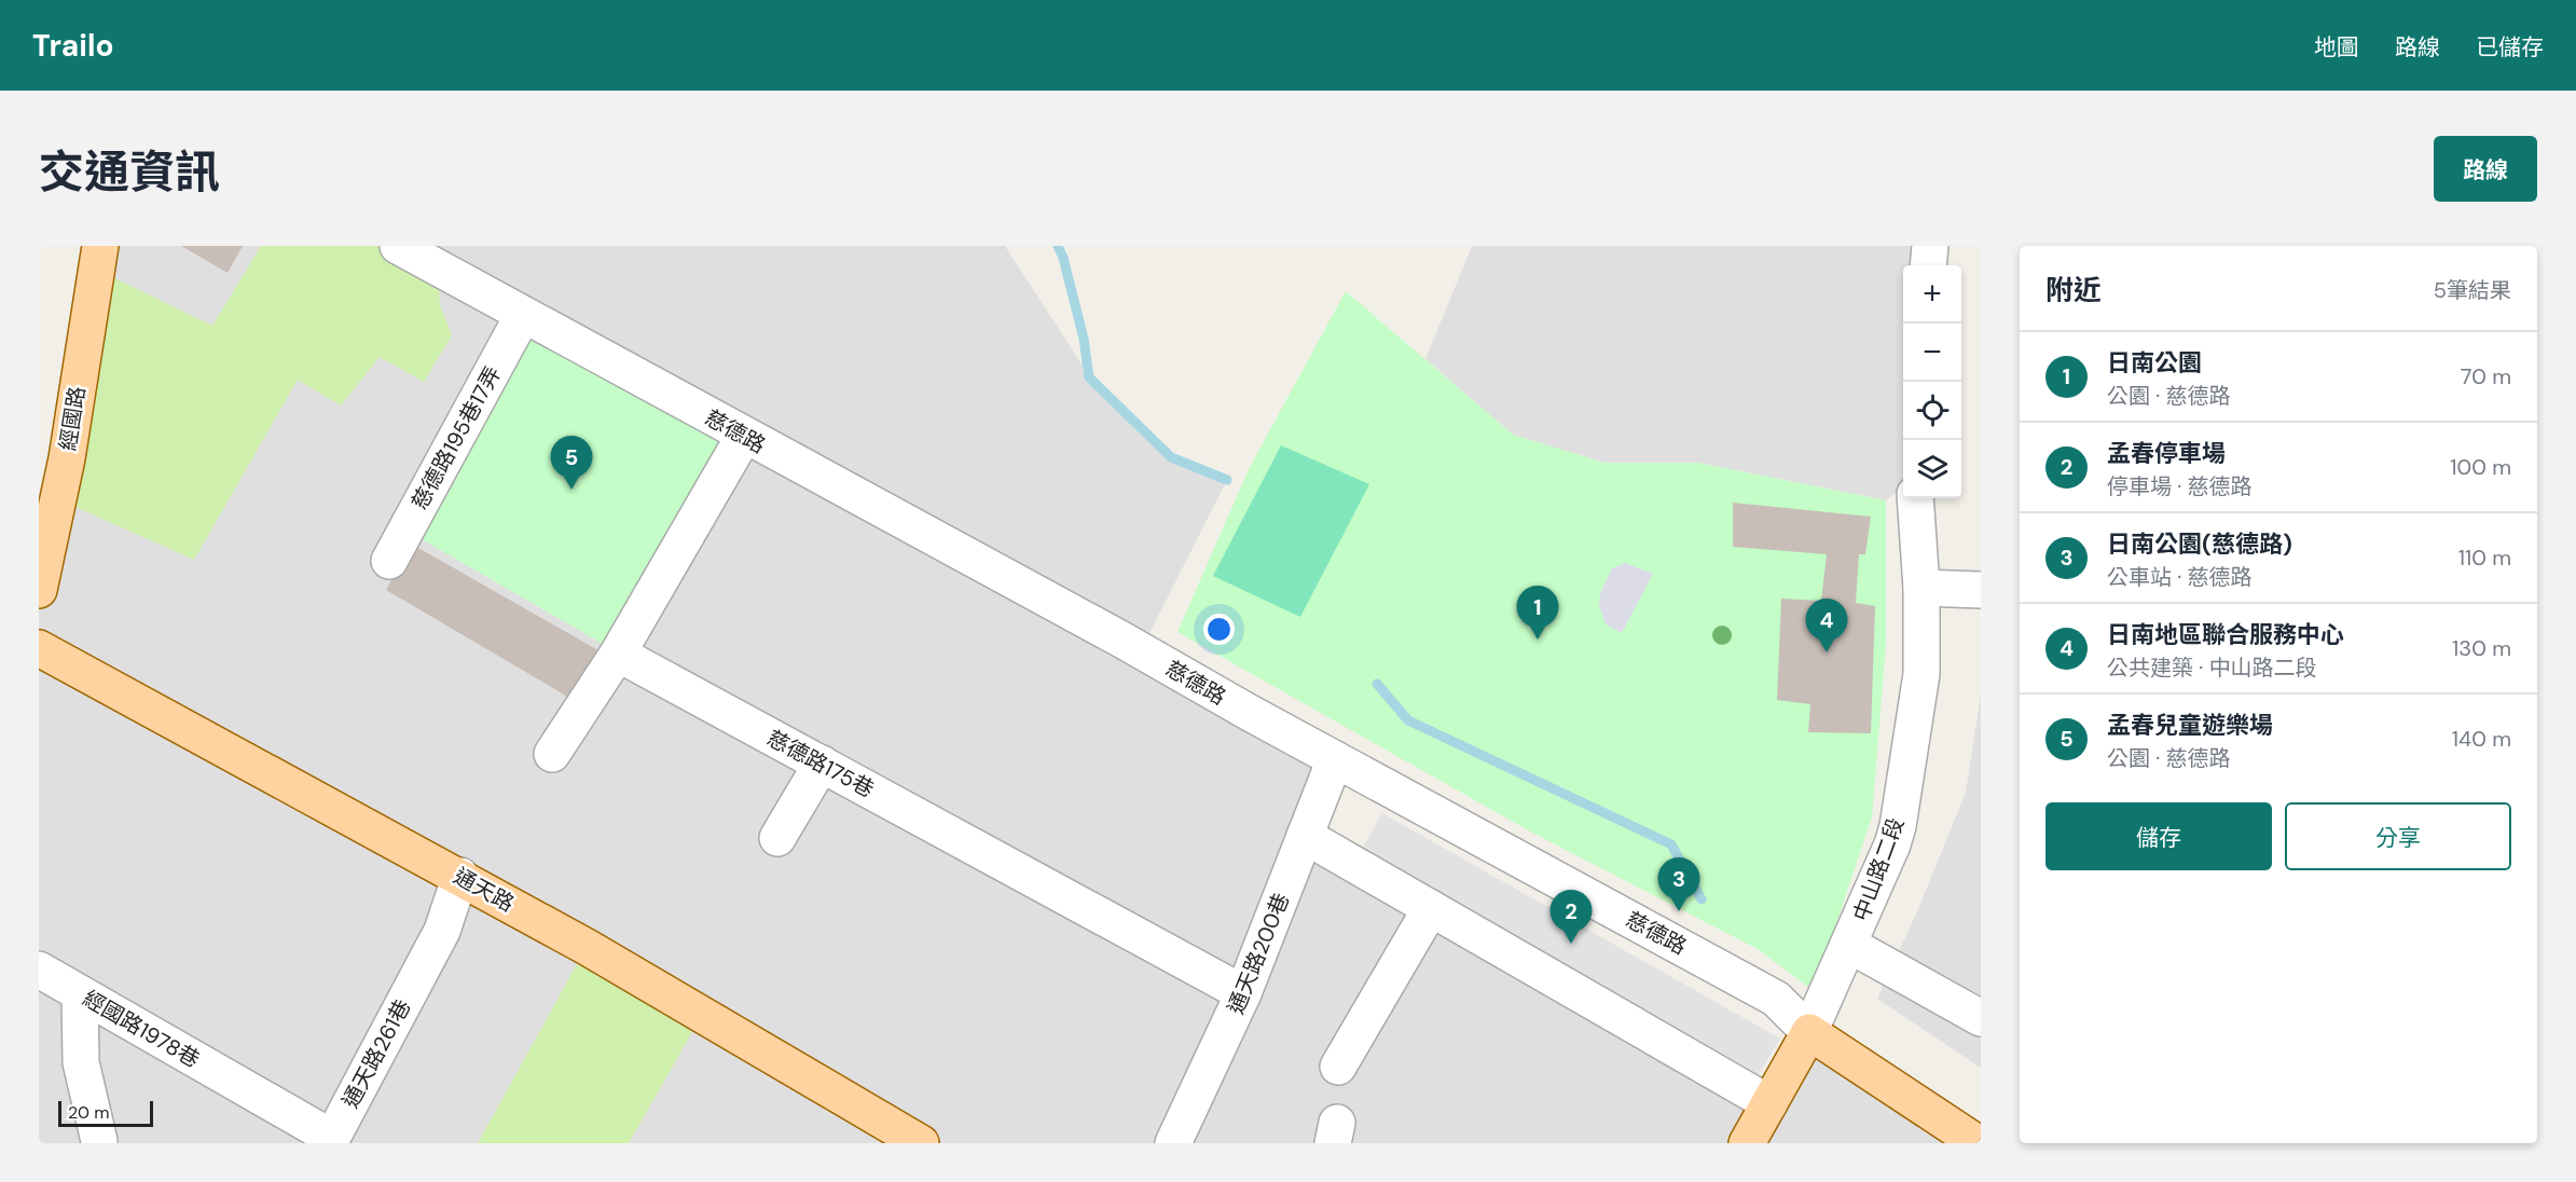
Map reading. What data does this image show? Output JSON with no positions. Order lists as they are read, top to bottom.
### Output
{
  "streets": {
    "main road": [
      "經國路",
      "慈德路",
      "中山路二段",
      "通天路"
    ],
    "street": [
      "慈德路195巷17弄",
      "慈德路175巷",
      "通天路200巷",
      "經國路1978巷",
      "通天路261巷"
    ]
  },
  "crossings": [
    ["慈德路", "慈德路195巷17弄"],
    ["慈德路", "中山路二段"],
    ["慈德路", "通天路200巷"],
    ["慈德路175巷", "通天路200巷"],
    ["通天路", "通天路261巷"],
    ["經國路1978巷", "通天路261巷"]
  ],
  "scale_bar": "20 m",
  "page": {
    "header": "Trailo",
    "nav": ["地圖", "路線", "已儲存"],
    "title": "交通資訊",
    "buttons": [
      "路線",
      ["儲存", "分享"]
    ],
    "heading": ["附近", "5筆結果"],
    "map_buttons": ["+", "−"],
    "list": [
      {
        "mark": "1",
        "name": "日南公園",
        "note": "公園 · 慈德路",
        "value": "70 m"
      },
      {
        "mark": "2",
        "name": "孟春停車場",
        "note": "停車場 · 慈德路",
        "value": "100 m"
      },
      {
        "mark": "3",
        "name": "日南公園(慈德路)",
        "note": "公車站 · 慈德路",
        "value": "110 m"
      },
      {
        "mark": "4",
        "name": "日南地區聯合服務中心",
        "note": "公共建築 · 中山路二段",
        "value": "130 m"
      },
      {
        "mark": "5",
        "name": "孟春兒童遊樂場",
        "note": "公園 · 慈德路",
        "value": "140 m"
      }
    ],
    "pins": [
      "5",
      "1",
      "4",
      "3",
      "2"
    ],
    "scale": "20 m"
  }
}
